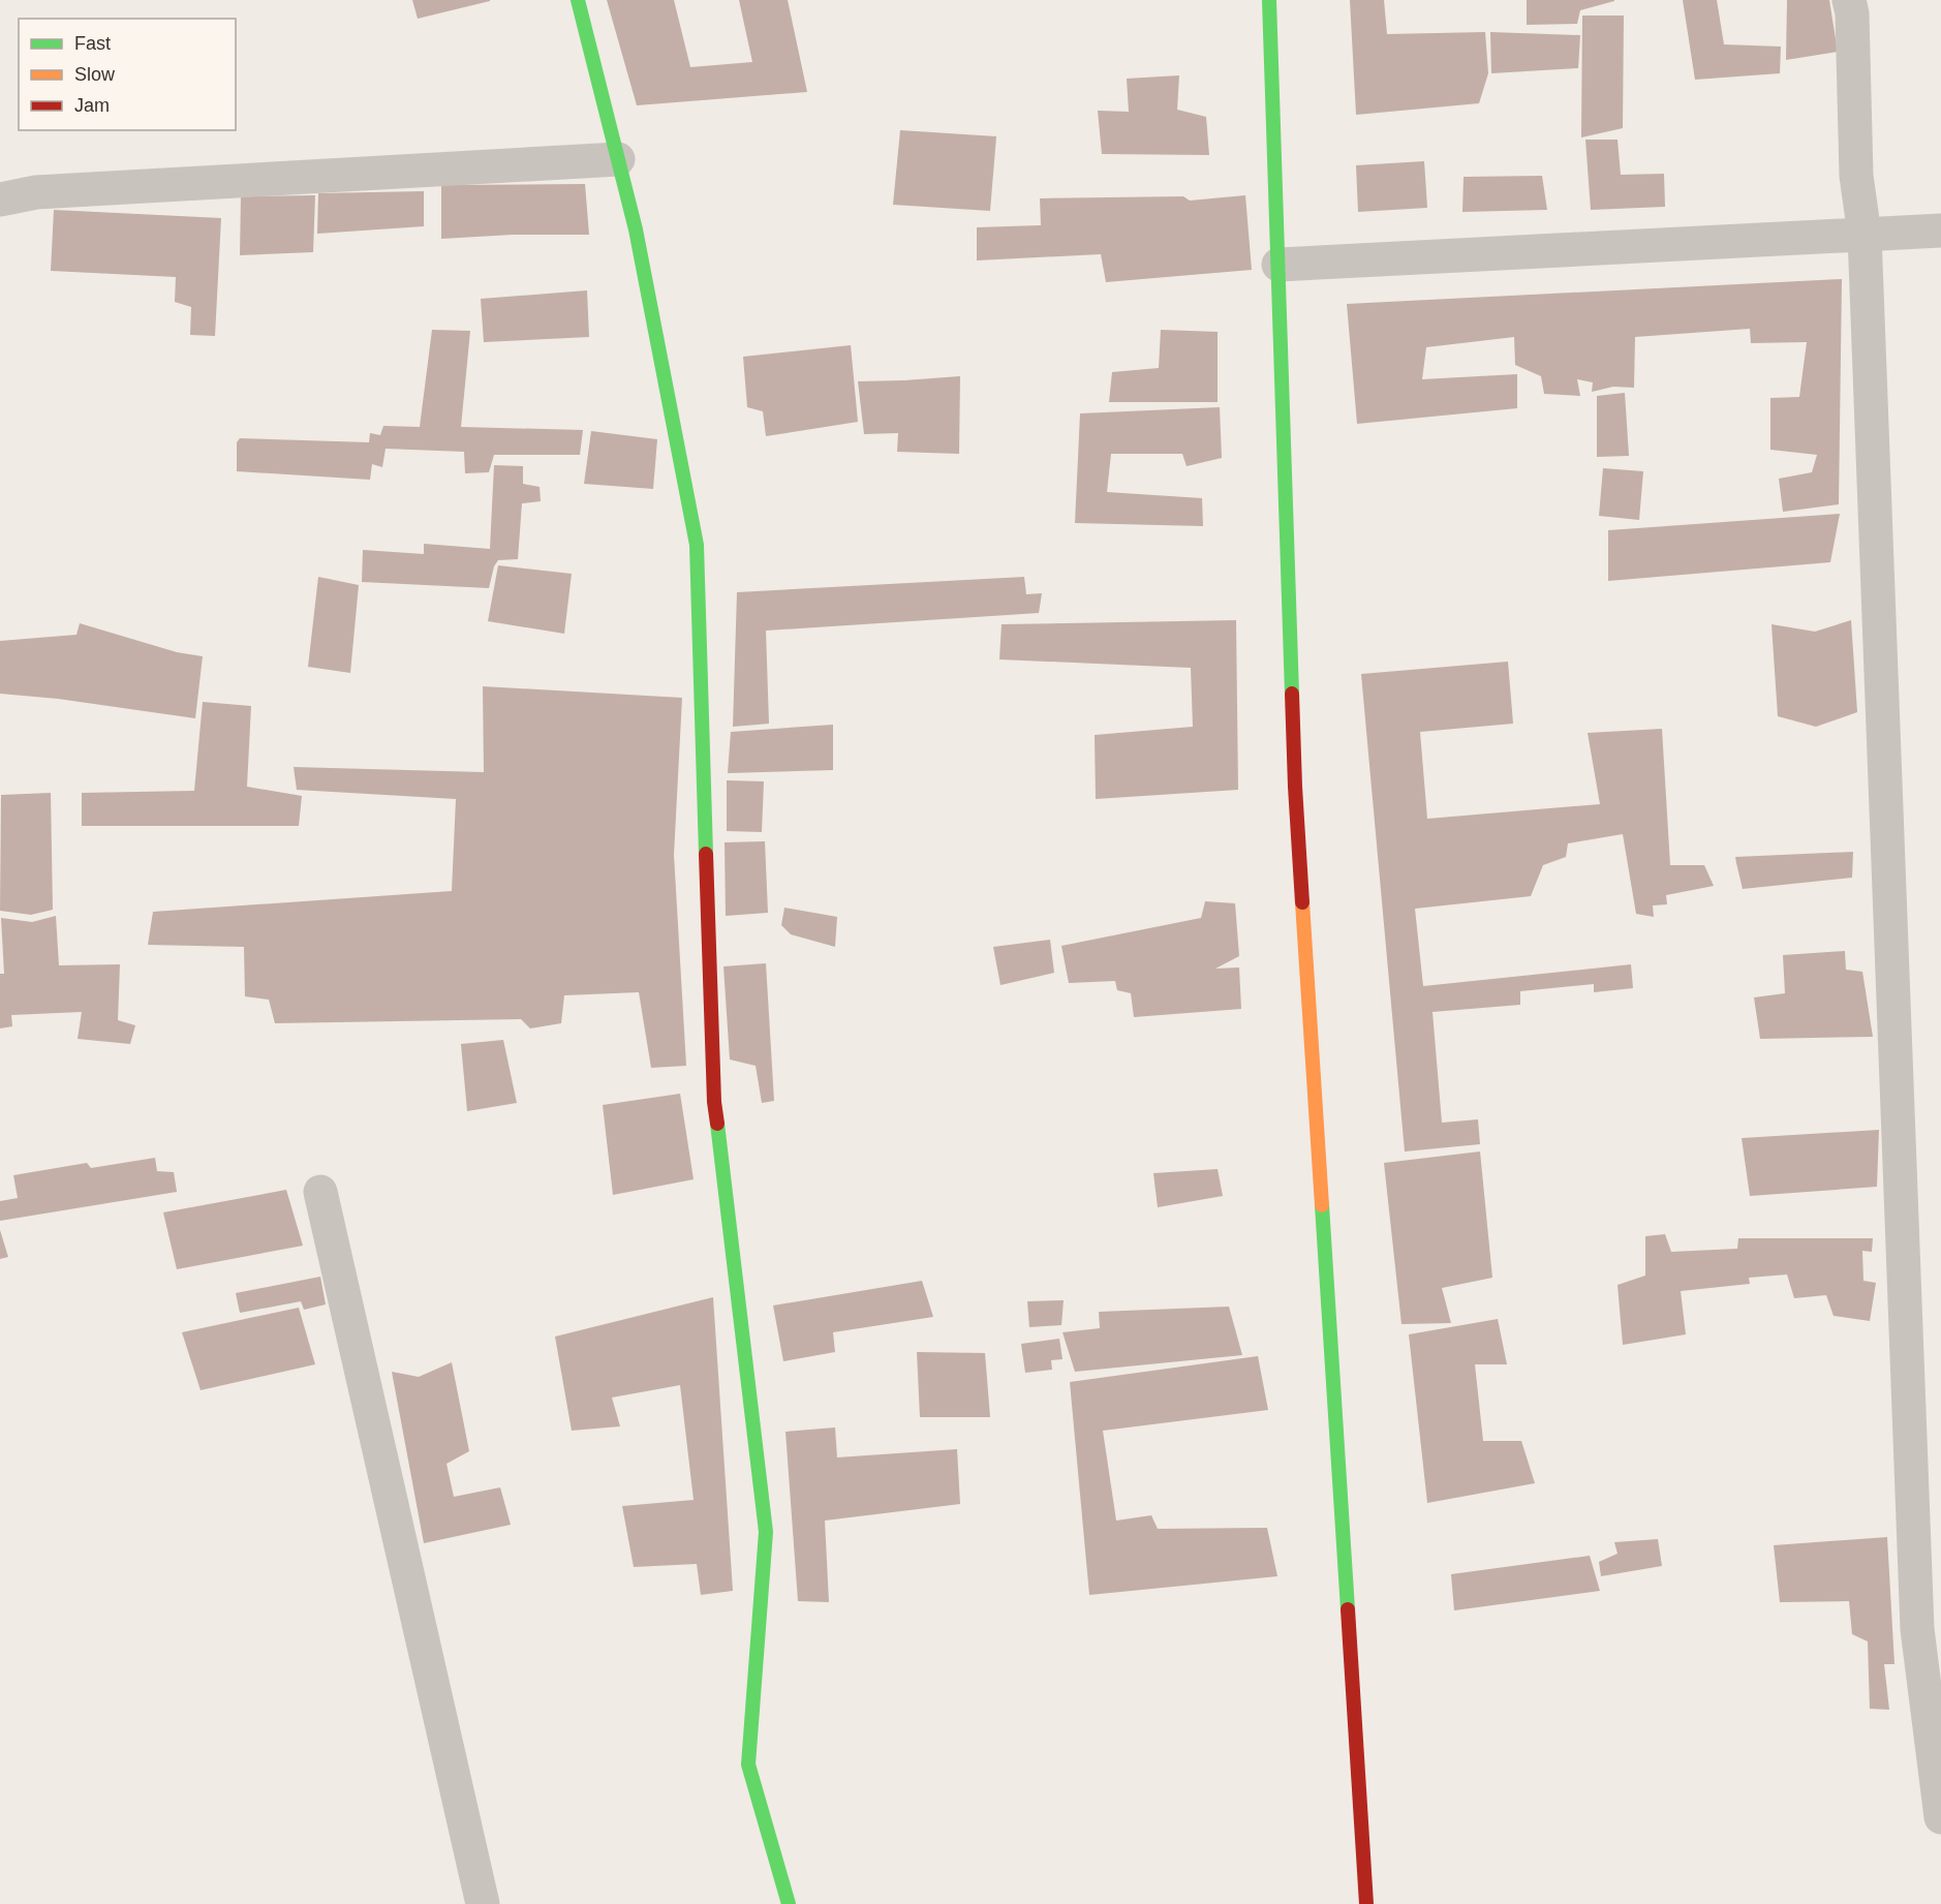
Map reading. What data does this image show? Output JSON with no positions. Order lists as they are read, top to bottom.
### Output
{
  "legend": ["Fast", "Slow", "Jam"]
}
